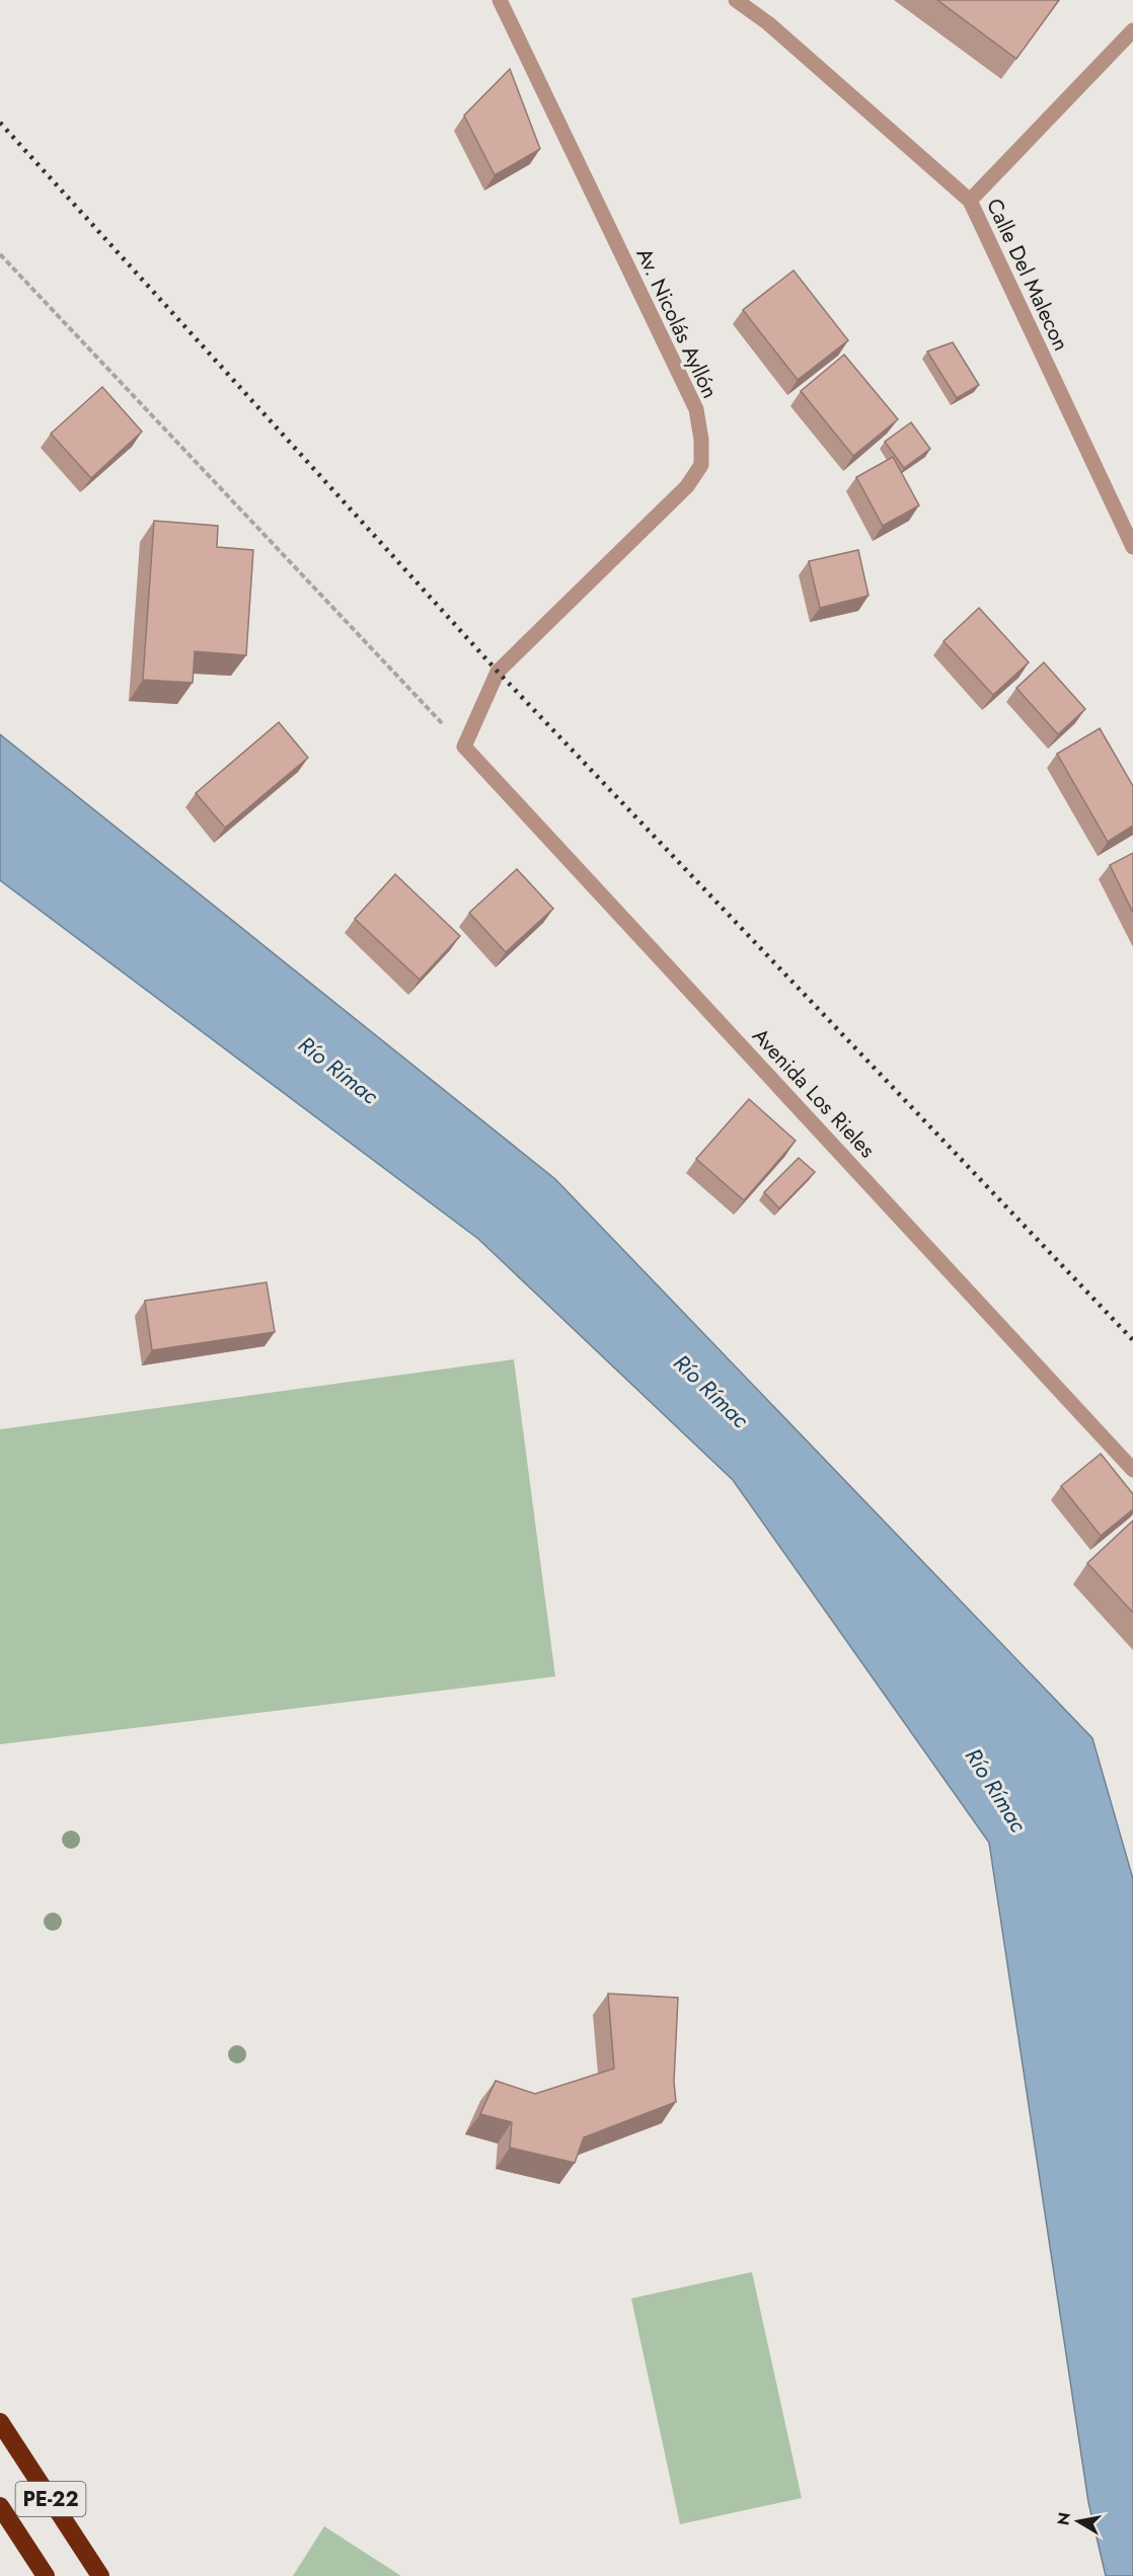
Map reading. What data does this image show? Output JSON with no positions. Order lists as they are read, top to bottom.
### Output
{
  "streets": {
    "highway": ["PE-22"],
    "street": ["Calle Del Malecon", "Av. Nicolás Ayllón", "Avenida Los Rieles"]
  },
  "crossings": [
    ["Av. Nicolás Ayllón", "Avenida Los Rieles"]
  ],
  "water": ["Río Rímac"],
  "north": "left"
}
